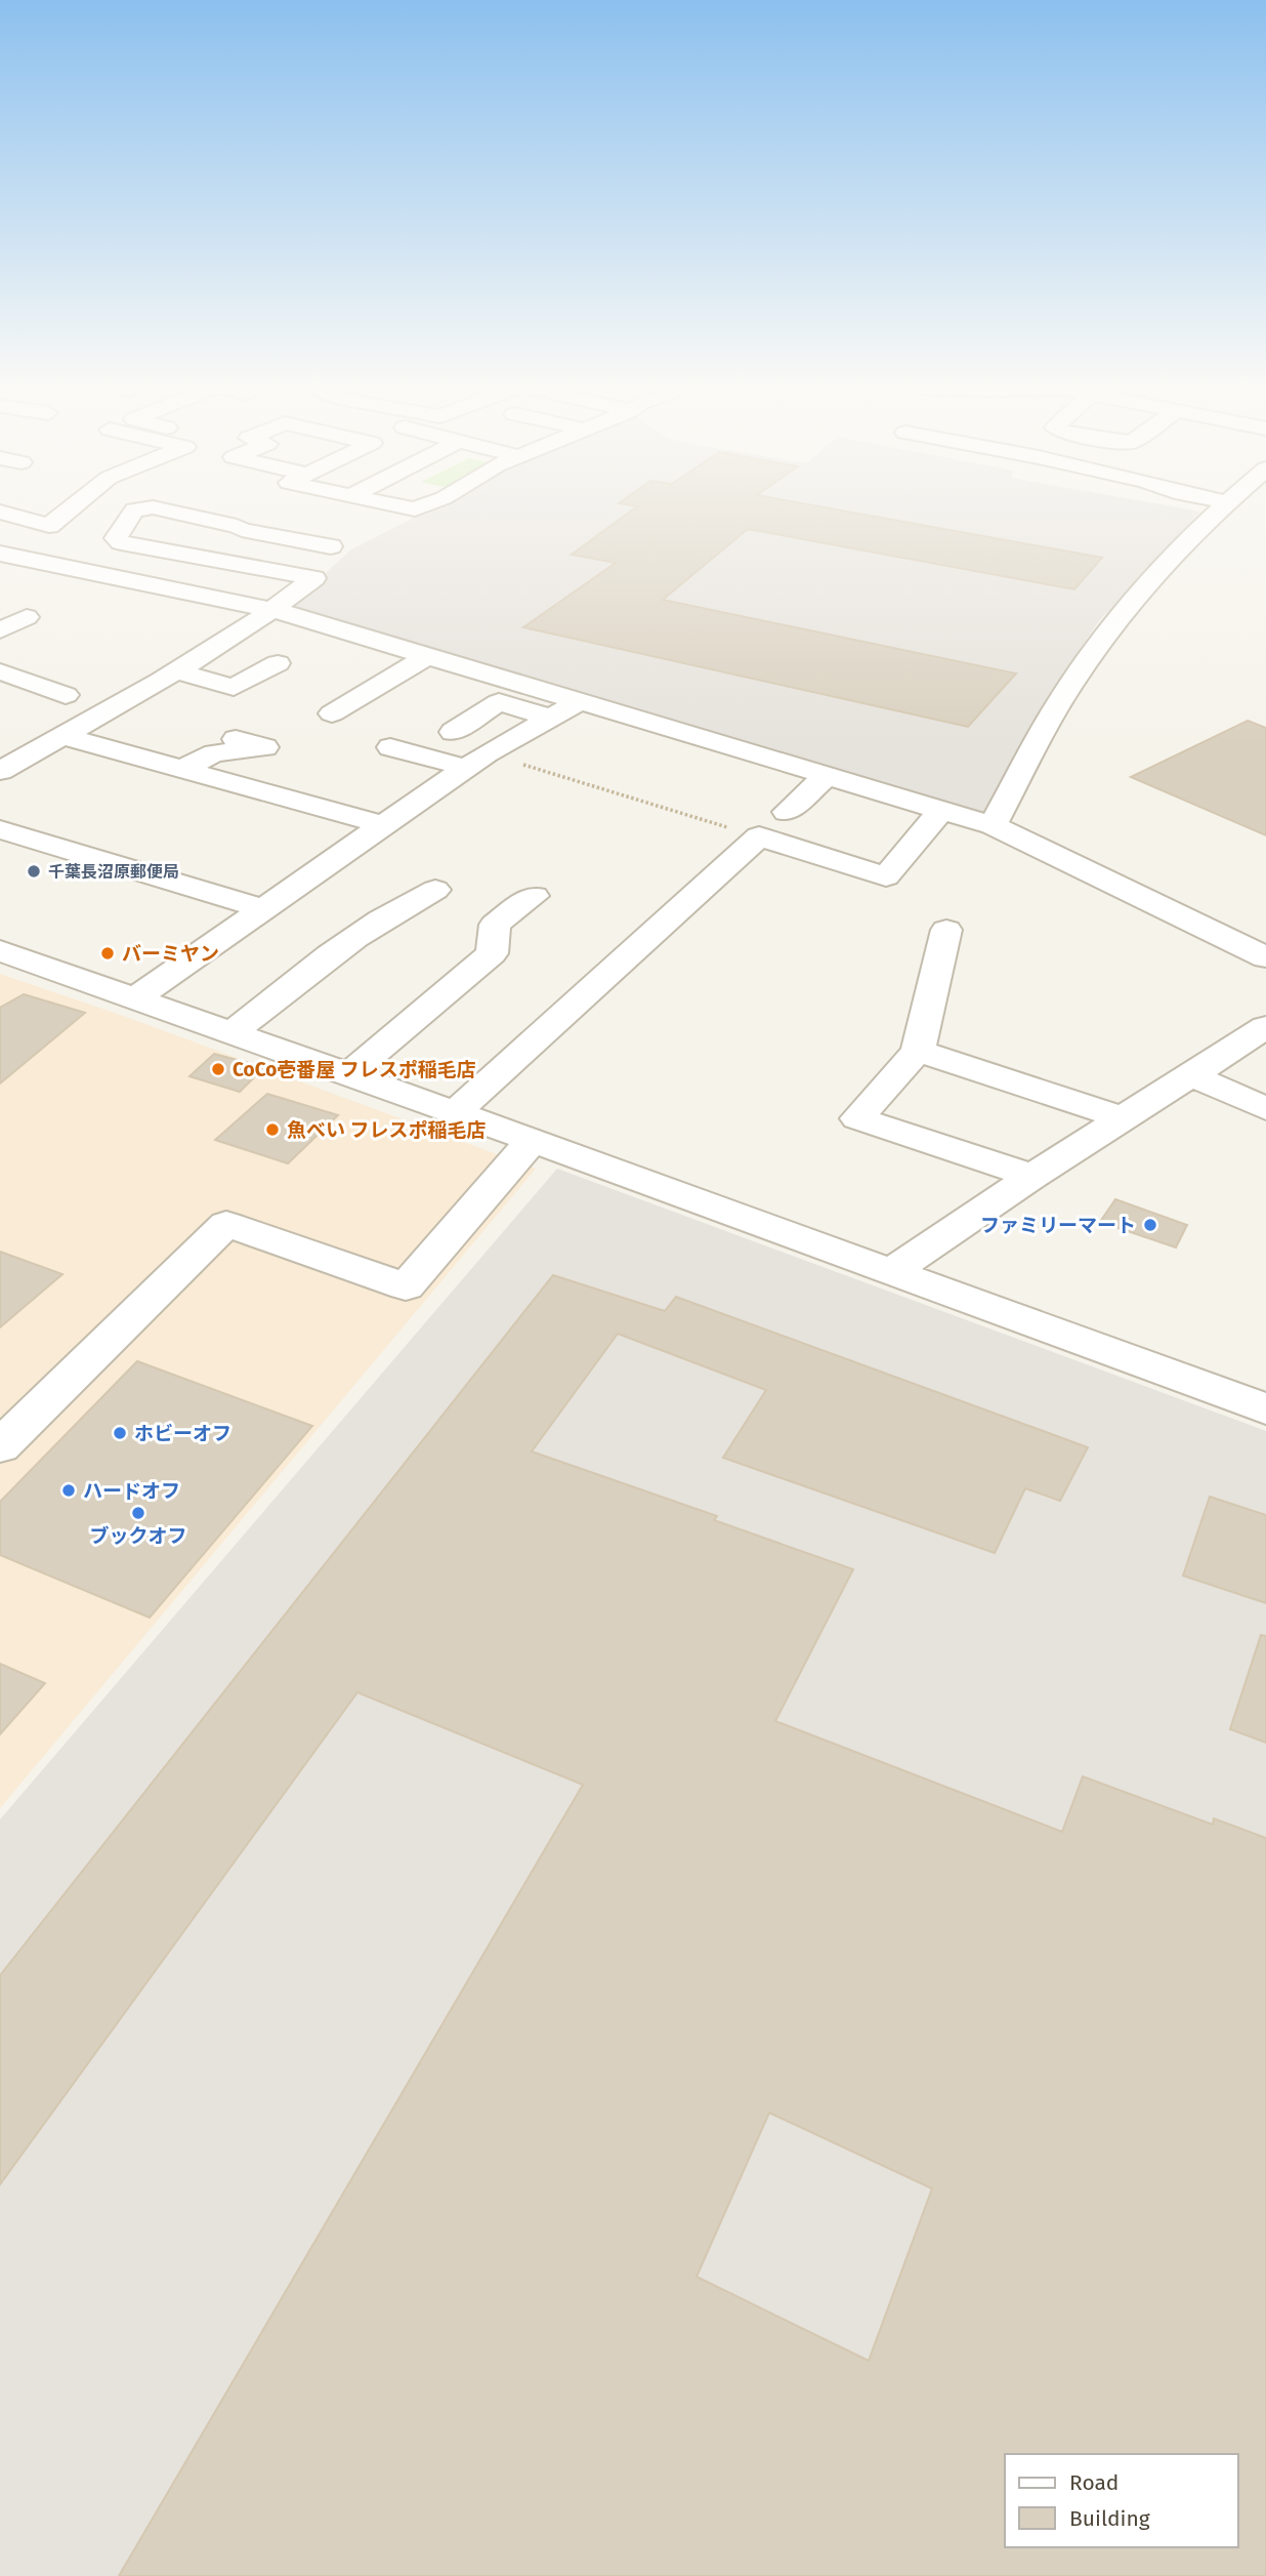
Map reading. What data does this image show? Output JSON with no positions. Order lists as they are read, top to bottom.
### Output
{
  "places": [
    "千葉長沼原郵便局",
    "バーミヤン",
    "CoCo壱番屋 フレスポ稲毛店",
    "魚べい フレスポ稲毛店",
    "ファミリーマート",
    "ホビーオフ",
    "ハードオフ",
    "ブックオフ"
  ],
  "legend": ["Road", "Building"]
}
